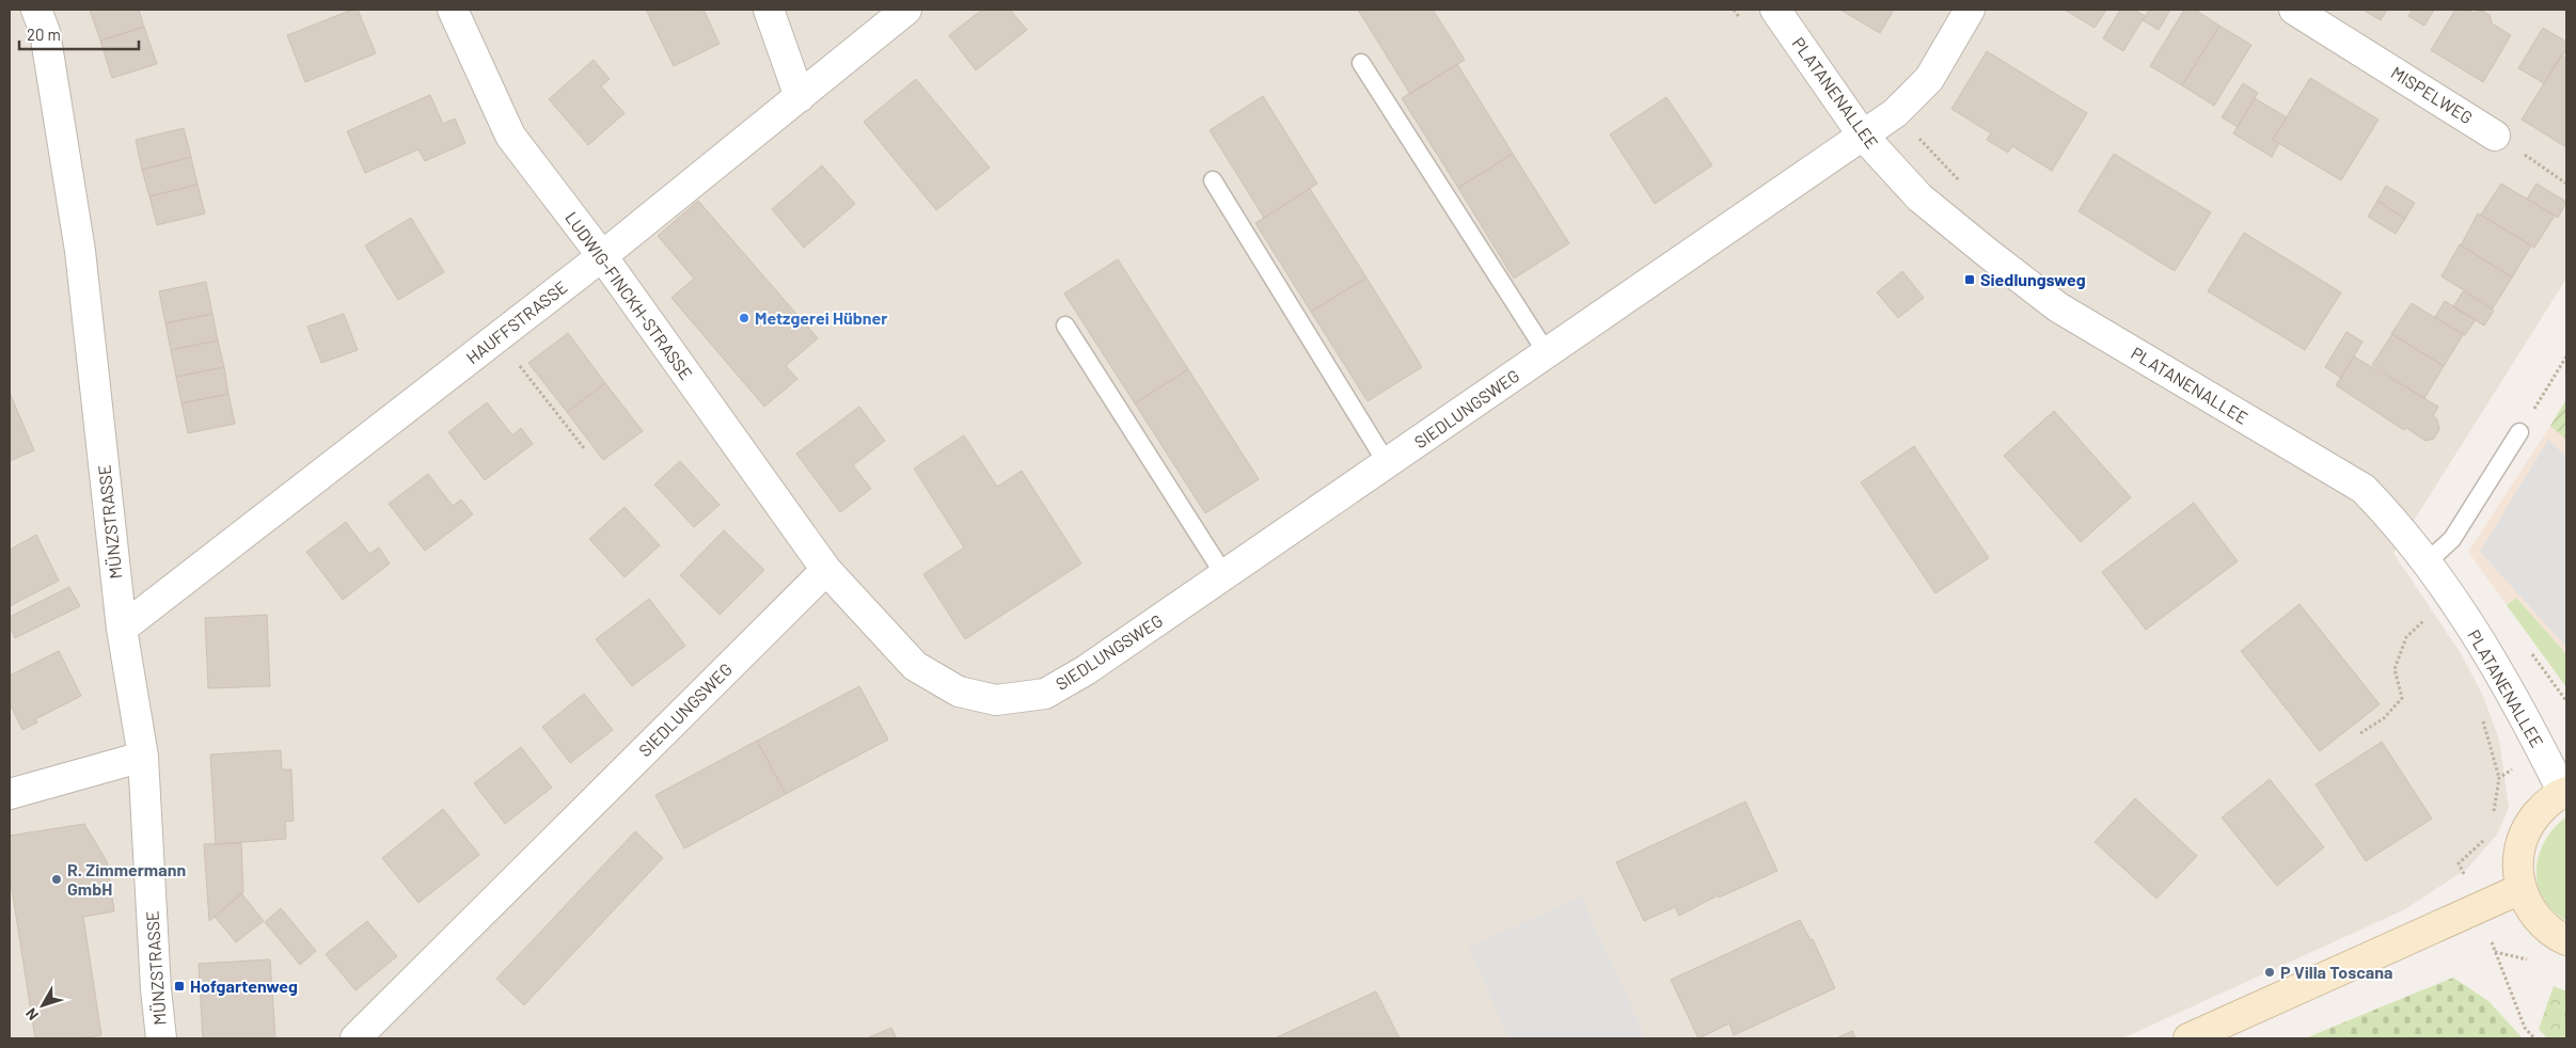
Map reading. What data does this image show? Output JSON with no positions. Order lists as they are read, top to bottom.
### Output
{
  "streets": {
    "street": [
      "PLATANENALLEE",
      "MISPELWEG",
      "LUDWIG-FINCKH-STRASSE",
      "HAUFFSTRASSE",
      "SIEDLUNGSWEG",
      "MÜNZSTRASSE"
    ]
  },
  "crossings": [
    ["PLATANENALLEE", "SIEDLUNGSWEG"],
    ["LUDWIG-FINCKH-STRASSE", "HAUFFSTRASSE"],
    ["LUDWIG-FINCKH-STRASSE", "SIEDLUNGSWEG"],
    ["HAUFFSTRASSE", "MÜNZSTRASSE"]
  ],
  "places": {
    "transit": ["Siedlungsweg", "Hofgartenweg"],
    "other": ["Metzgerei Hübner", "R. Zimmermann GmbH", "P Villa Toscana"]
  },
  "scale_bar": "20 m",
  "north": "bottom left"
}
